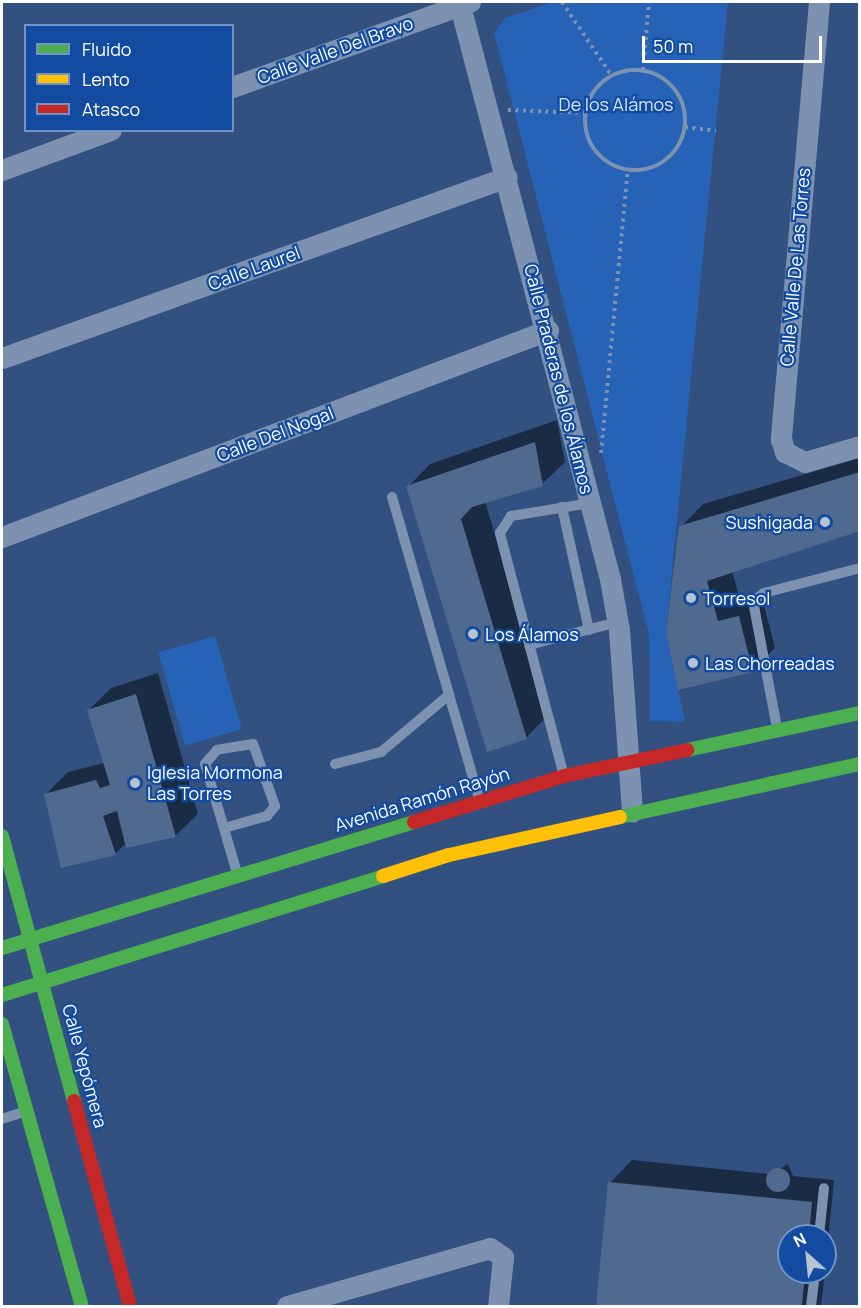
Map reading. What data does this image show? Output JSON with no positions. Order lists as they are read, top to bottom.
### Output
{
  "streets": {
    "main road": ["Avenida Ramón Rayón", "Calle Yepómera"],
    "street": [
      "Calle Valle Del Bravo",
      "Calle Valle De Las Torres",
      "Calle Laurel",
      "Calle Praderas de los Álamos",
      "Calle Del Nogal"
    ]
  },
  "crossings": [
    ["Calle Valle Del Bravo", "Calle Praderas de los Álamos"],
    ["Calle Laurel", "Calle Praderas de los Álamos"],
    ["Calle Praderas de los Álamos", "Calle Del Nogal"],
    ["Calle Praderas de los Álamos", "Avenida Ramón Rayón"],
    ["Avenida Ramón Rayón", "Calle Yepómera"]
  ],
  "parks": ["De los Alámos"],
  "places": [
    "Sushigada",
    "Torresol",
    "Los Álamos",
    "Las Chorreadas",
    "Iglesia Mormona Las Torres"
  ],
  "legend": ["Fluido", "Lento", "Atasco"],
  "scale_bar": "50 m",
  "north": "top left"
}
